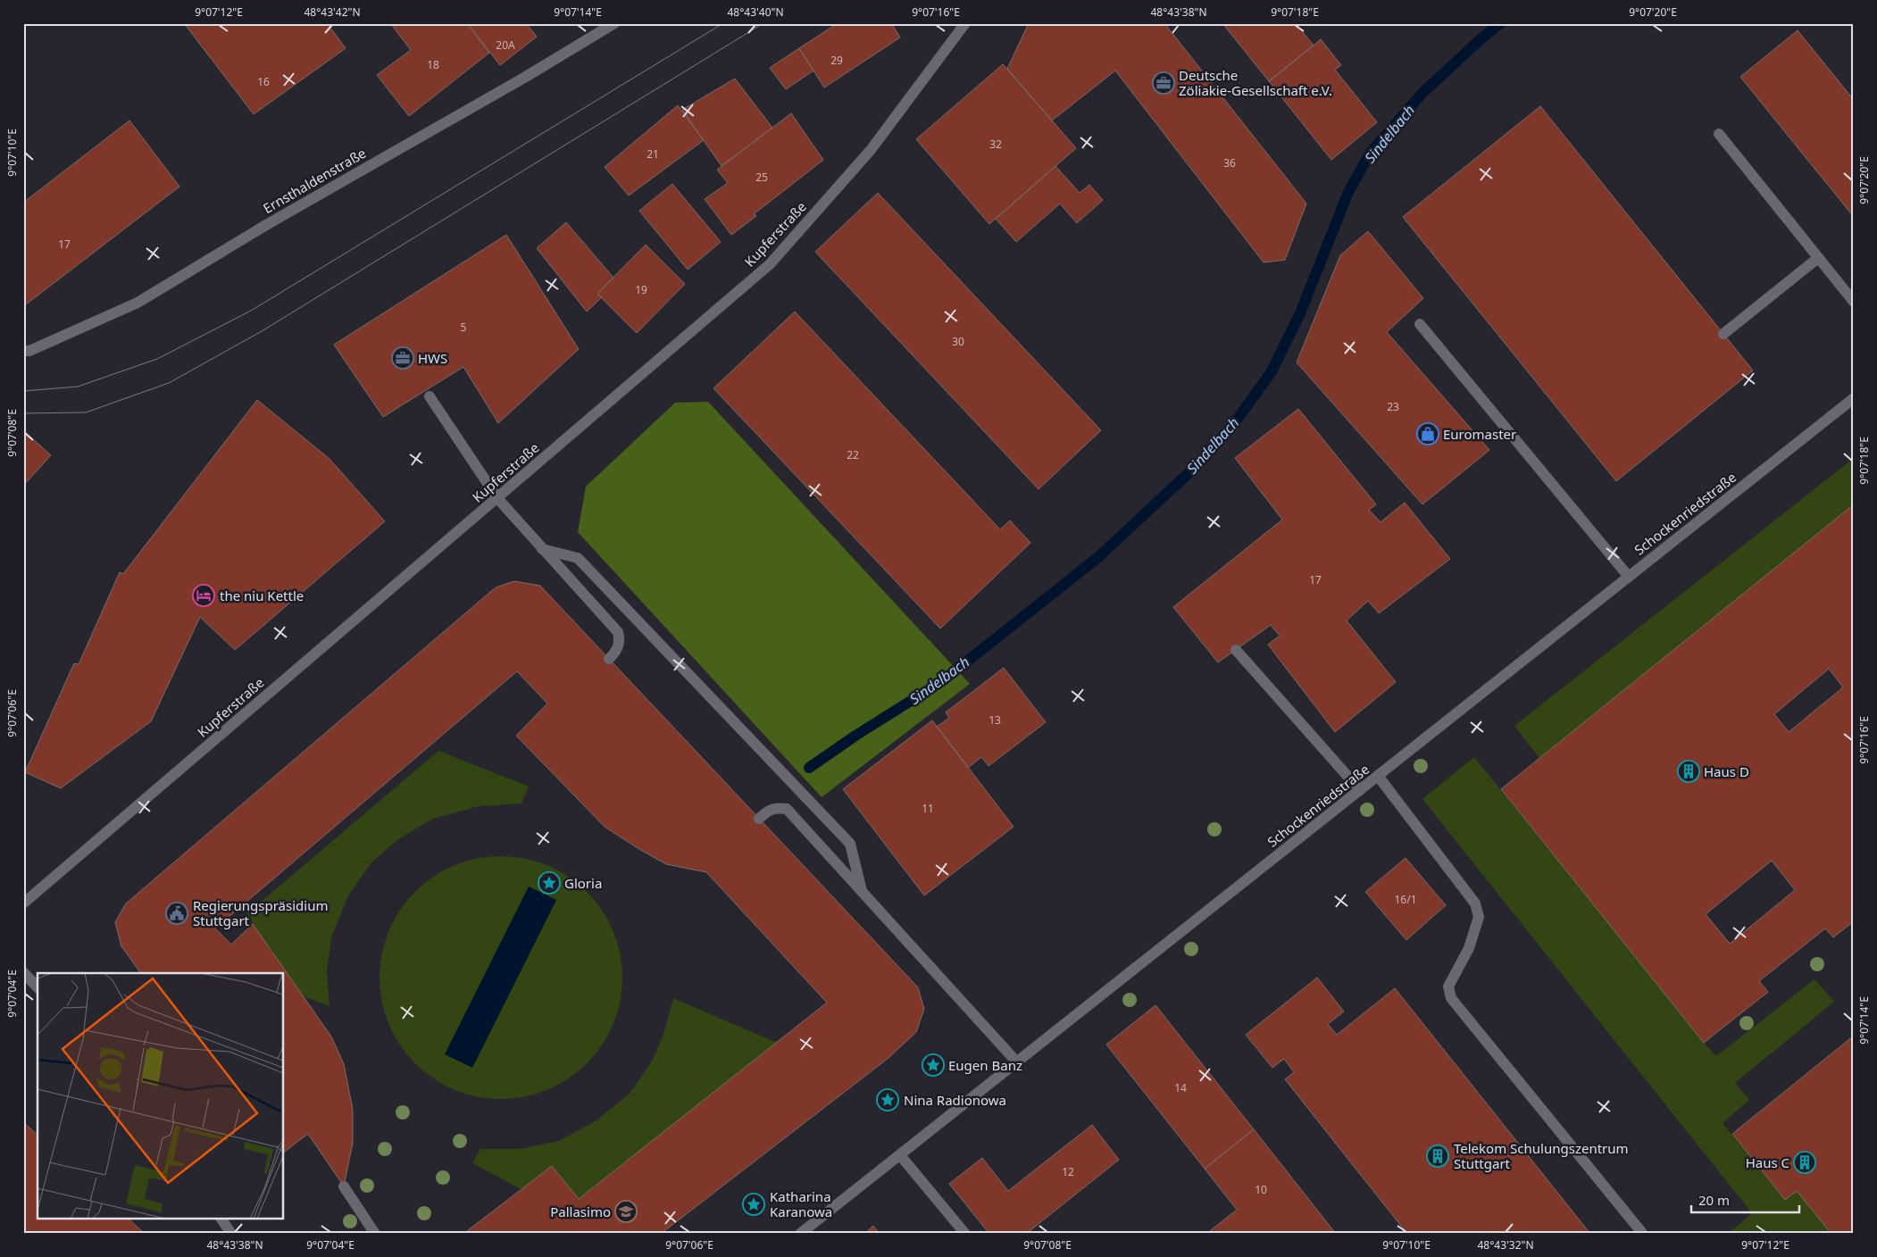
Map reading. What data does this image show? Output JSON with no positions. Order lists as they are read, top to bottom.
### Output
{
  "streets": {
    "street": ["Ernsthaldenstraße", "Kupferstraße", "Schockenriedstraße"]
  },
  "water": ["Sindelbach"],
  "places": {
    "office": ["Deutsche Zöliakie-Gesellschaft e.V.", "HWS"],
    "shop": ["Euromaster"],
    "hotel": ["the niu Kettle"],
    "building": ["Haus D", "Telekom Schulungszentrum Stuttgart", "Haus C"],
    "place": [
      "Gloria",
      "Eugen Banz",
      "Nina Radionowa",
      "Katharina Karanowa"
    ],
    "public building": ["Regierungspräsidium Stuttgart"],
    "school or university": ["Pallasimo"]
  },
  "house_numbers": [
    "20A",
    "29",
    "18",
    "16",
    "32",
    "21",
    "36",
    "25",
    "17",
    "19",
    "5",
    "30",
    "23",
    "22",
    "17",
    "13",
    "11",
    "16/1",
    "14",
    "12",
    "10"
  ],
  "scale_bar": "20 m",
  "coordinates": [
    "9°07'12\"E",
    "48°43'42\"N",
    "9°07'14\"E",
    "48°43'40\"N",
    "9°07'16\"E",
    "48°43'38\"N",
    "9°07'18\"E",
    "9°07'20\"E",
    "9°07'10\"E",
    "9°07'08\"E",
    "9°07'06\"E",
    "9°07'04\"E",
    "48°43'32\"N"
  ]
}
